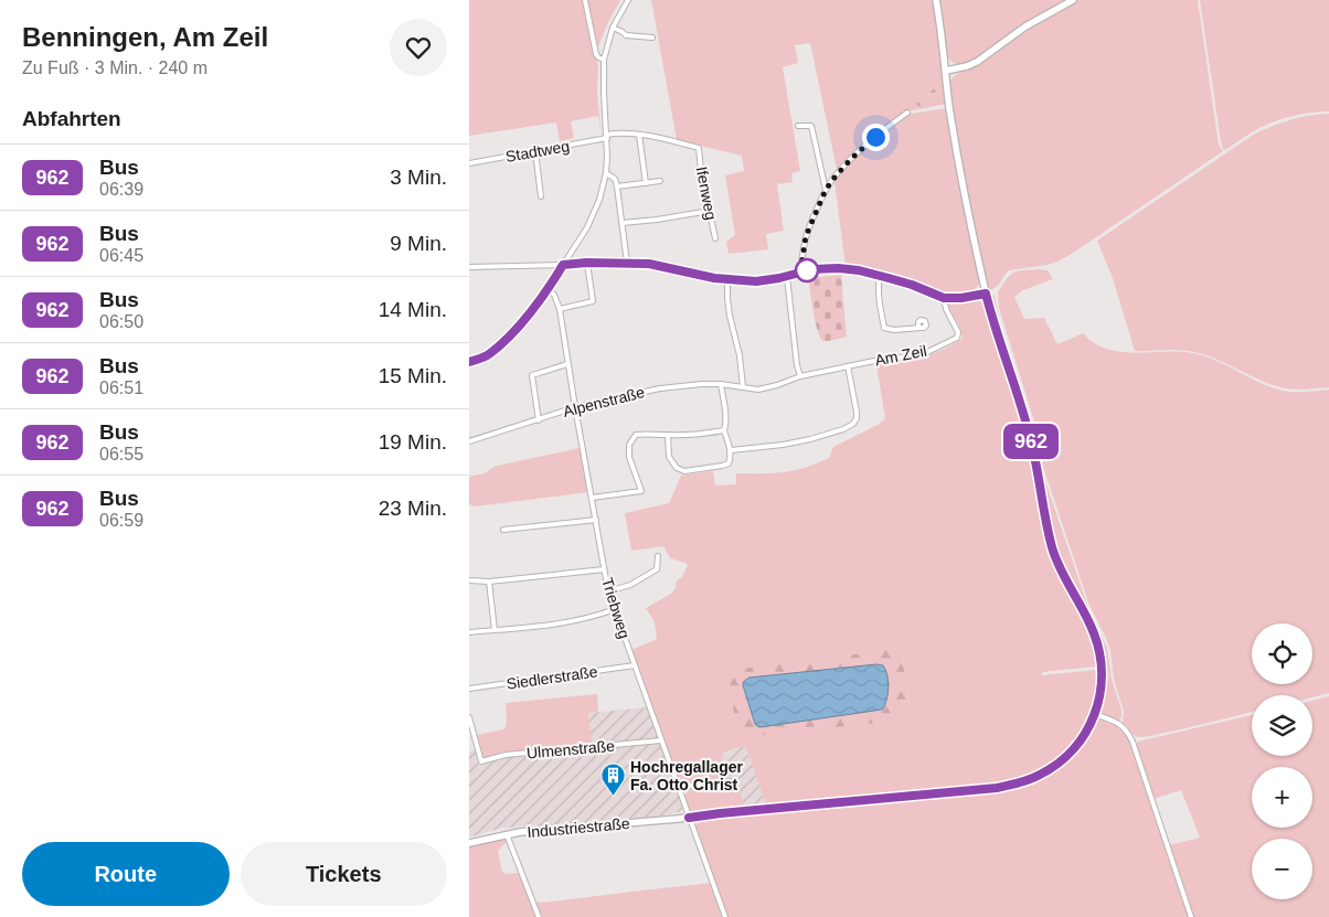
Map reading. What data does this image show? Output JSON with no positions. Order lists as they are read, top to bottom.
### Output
{
  "streets": {
    "street": [
      "Stadtweg",
      "Ifenweg",
      "Am Zeil",
      "Alpenstraße",
      "Triebweg",
      "Siedlerstraße",
      "Ulmenstraße",
      "Industriestraße"
    ]
  },
  "crossings": [
    ["Stadtweg", "Ifenweg"],
    ["Am Zeil", "Alpenstraße"],
    ["Alpenstraße", "Triebweg"],
    ["Triebweg", "Siedlerstraße"],
    ["Triebweg", "Ulmenstraße"],
    ["Triebweg", "Industriestraße"]
  ],
  "places": {
    "building": ["Hochregallager Fa. Otto Christ"]
  },
  "lines": ["bus line 962"],
  "page": {
    "heading": [
      ["Benningen, Am Zeil", "Zu Fuß · 3 Min. · 240 m"],
      "Abfahrten"
    ],
    "on_map": "962",
    "list": [
      {
        "mark": "962",
        "name": "Bus",
        "note": "06:39",
        "value": "3 Min."
      },
      {
        "mark": "962",
        "name": "Bus",
        "note": "06:45",
        "value": "9 Min."
      },
      {
        "mark": "962",
        "name": "Bus",
        "note": "06:50",
        "value": "14 Min."
      },
      {
        "mark": "962",
        "name": "Bus",
        "note": "06:51",
        "value": "15 Min."
      },
      {
        "mark": "962",
        "name": "Bus",
        "note": "06:55",
        "value": "19 Min."
      },
      {
        "mark": "962",
        "name": "Bus",
        "note": "06:59",
        "value": "23 Min."
      }
    ],
    "map_buttons": ["+", "−"],
    "buttons": ["Route", "Tickets"]
  }
}
